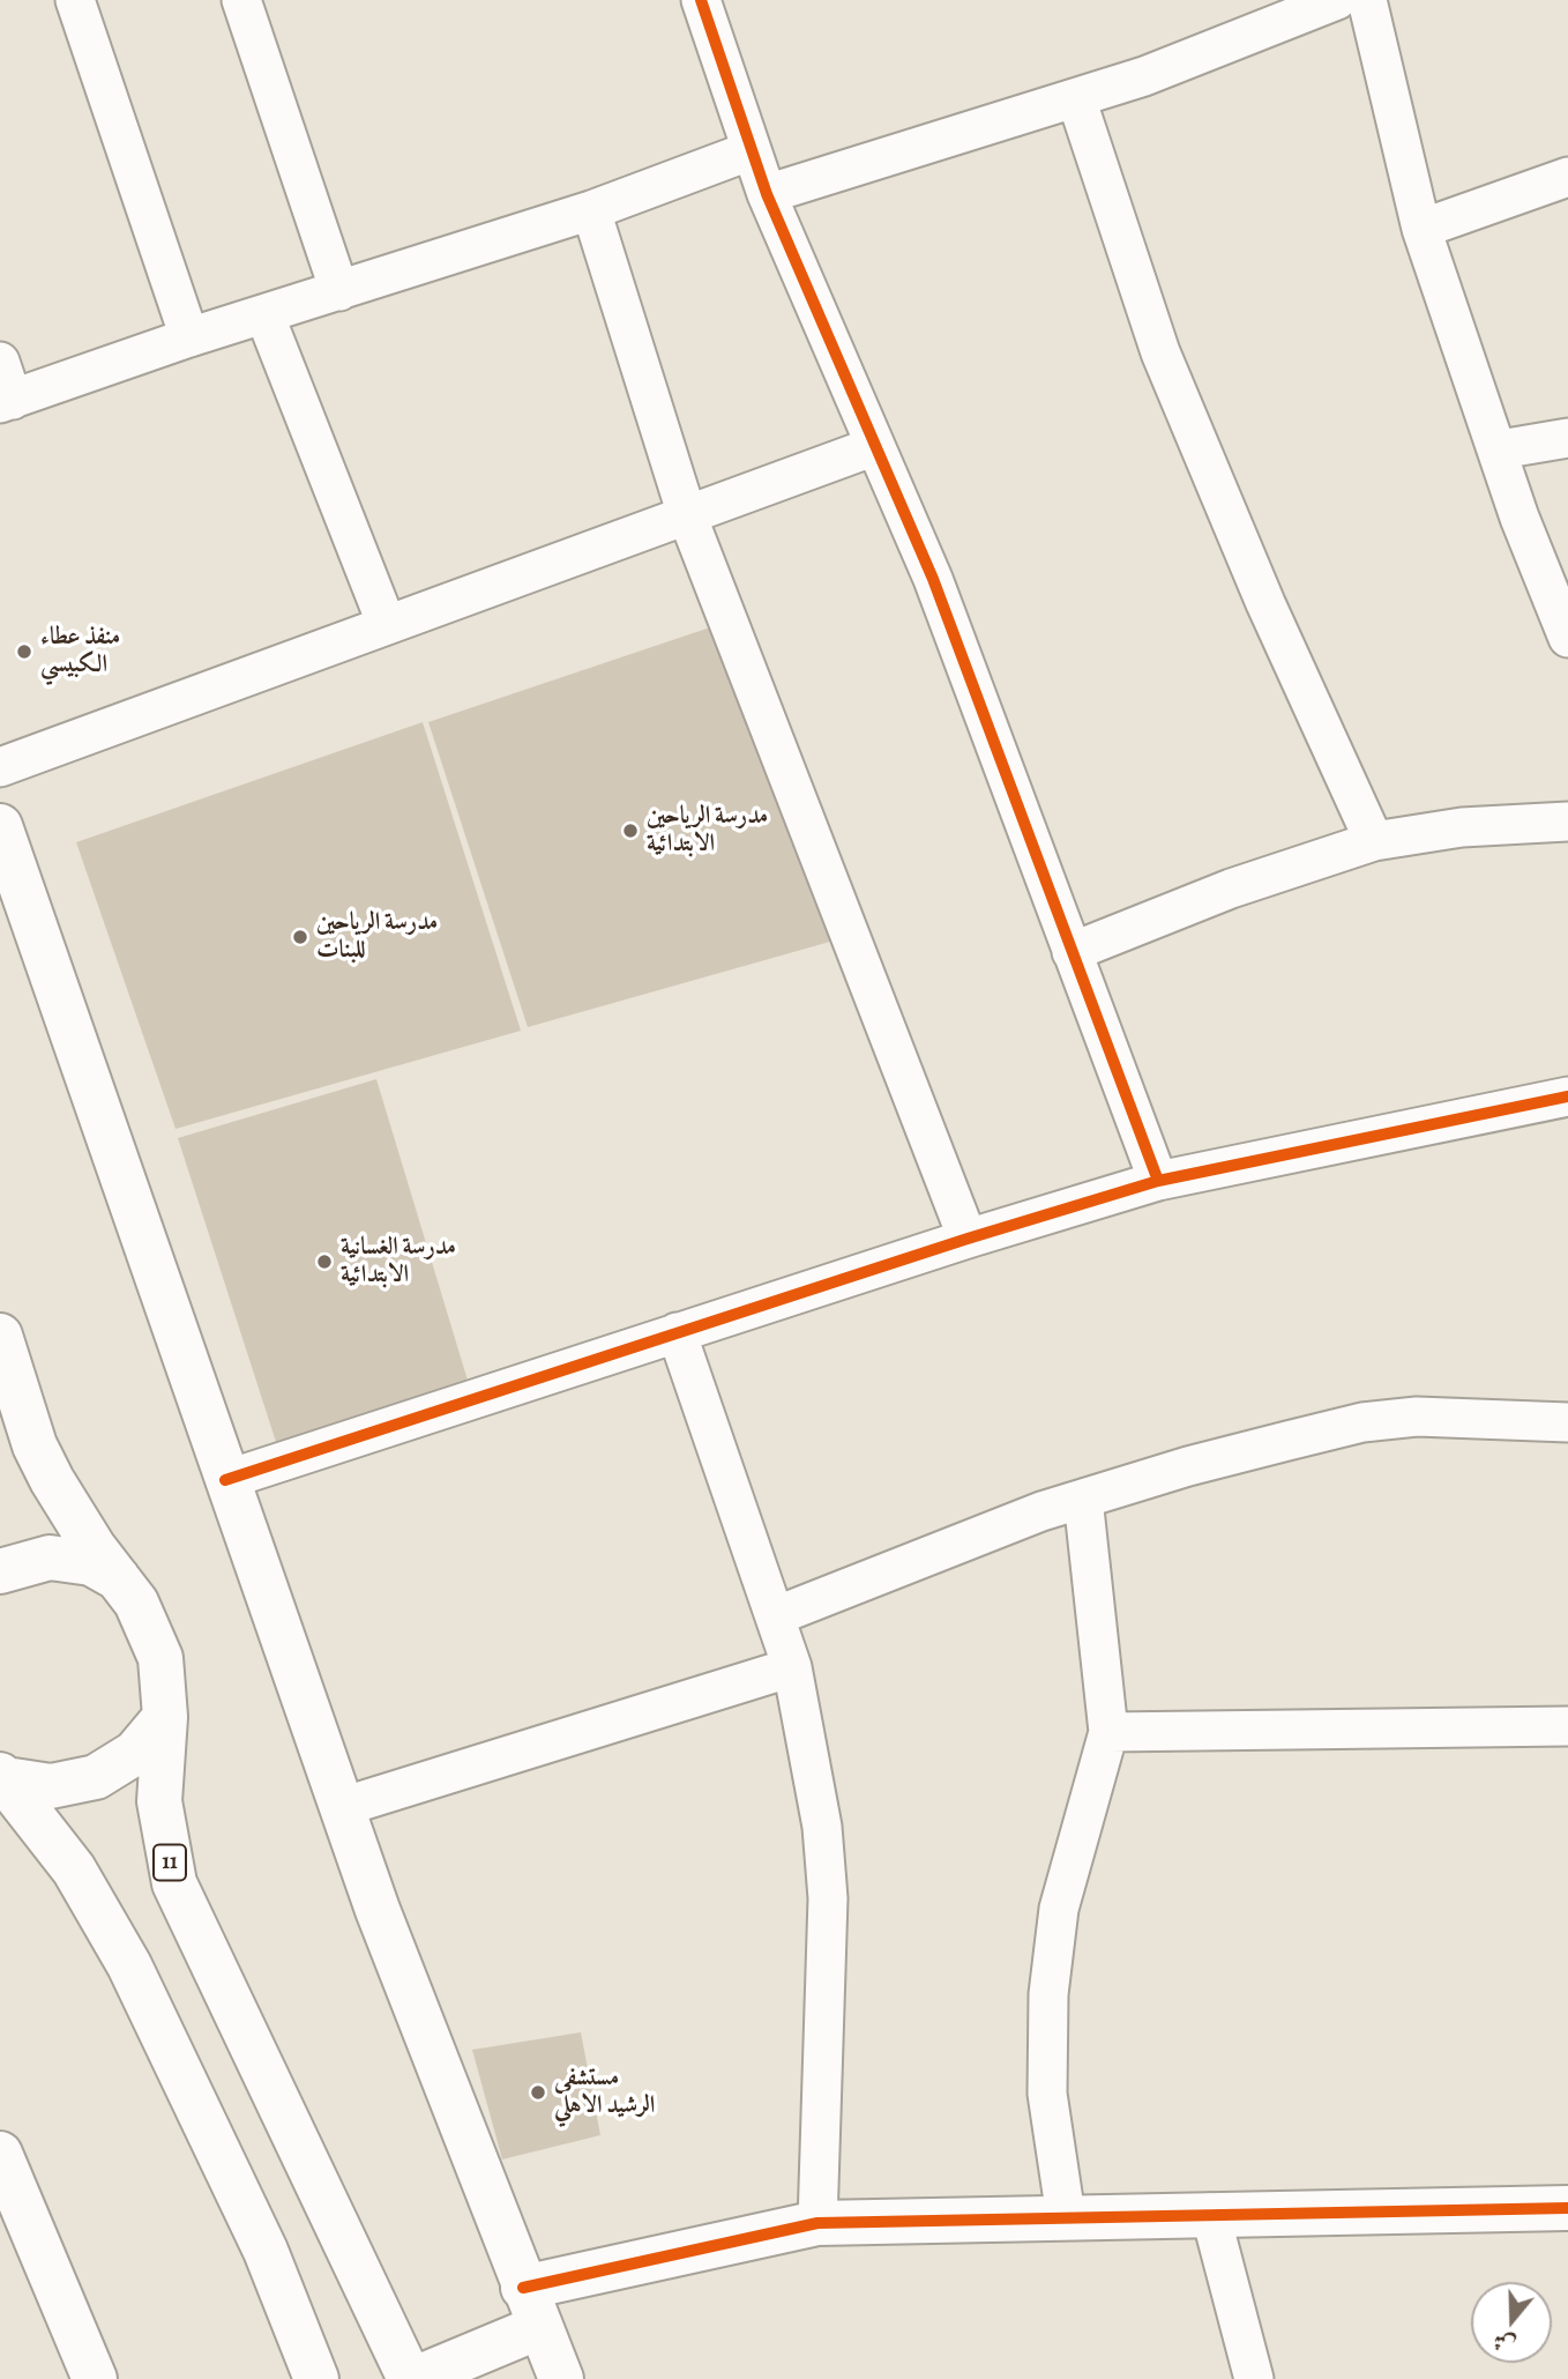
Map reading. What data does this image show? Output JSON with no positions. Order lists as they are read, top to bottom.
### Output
{
  "streets": {
    "main road": ["11"]
  },
  "places": [
    "منفذ عطاء الكبيسي",
    "مدرسة الرياحين الابتدائية",
    "مدرسة الرياحين للبنات",
    "مدرسة الغسانية الابتدائية",
    "مستشفى الرشيد الاهلي"
  ],
  "north": "bottom"
}
